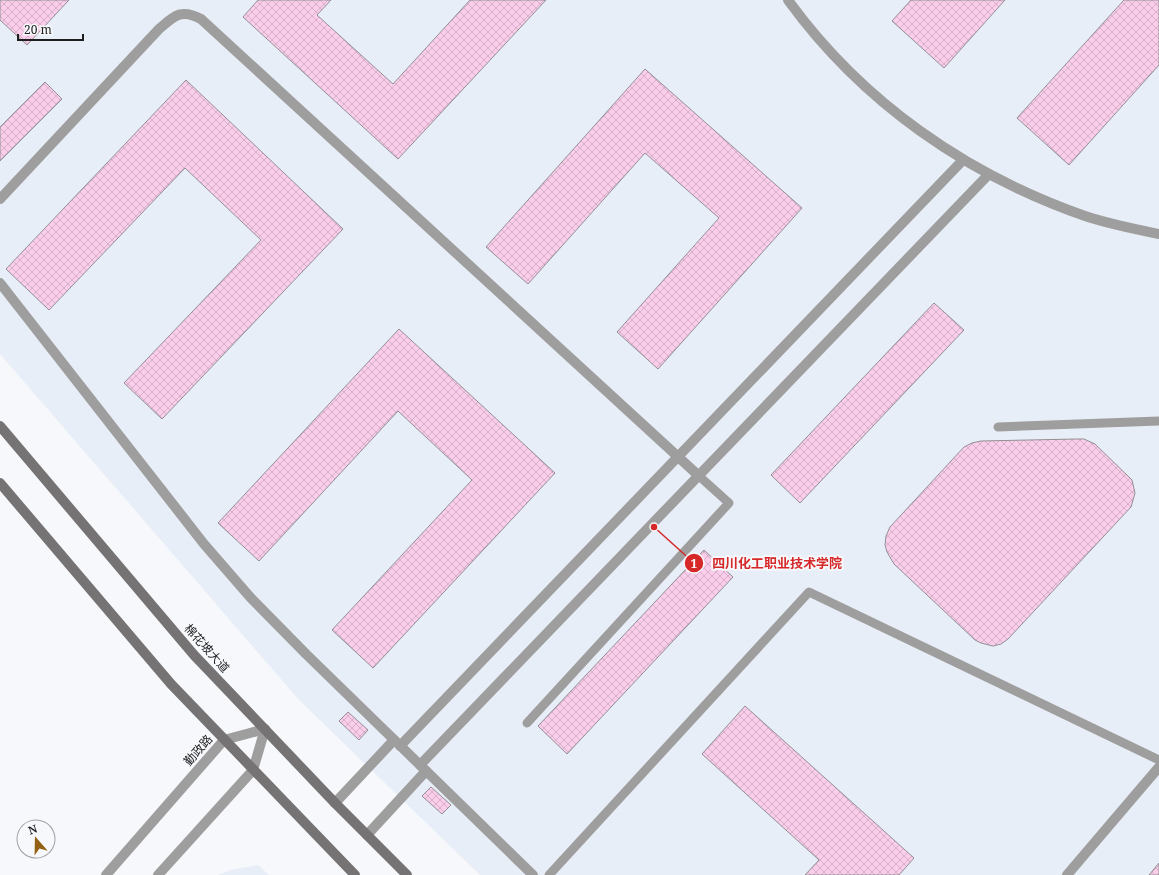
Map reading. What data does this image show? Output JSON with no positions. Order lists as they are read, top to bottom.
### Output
{
  "streets": {
    "main road": ["棉花坡大道"],
    "street": ["勤政路"]
  },
  "crossings": [
    ["棉花坡大道", "勤政路"]
  ],
  "places": ["四川化工职业技术学院"],
  "scale_bar": "20 m",
  "north": "top"
}
